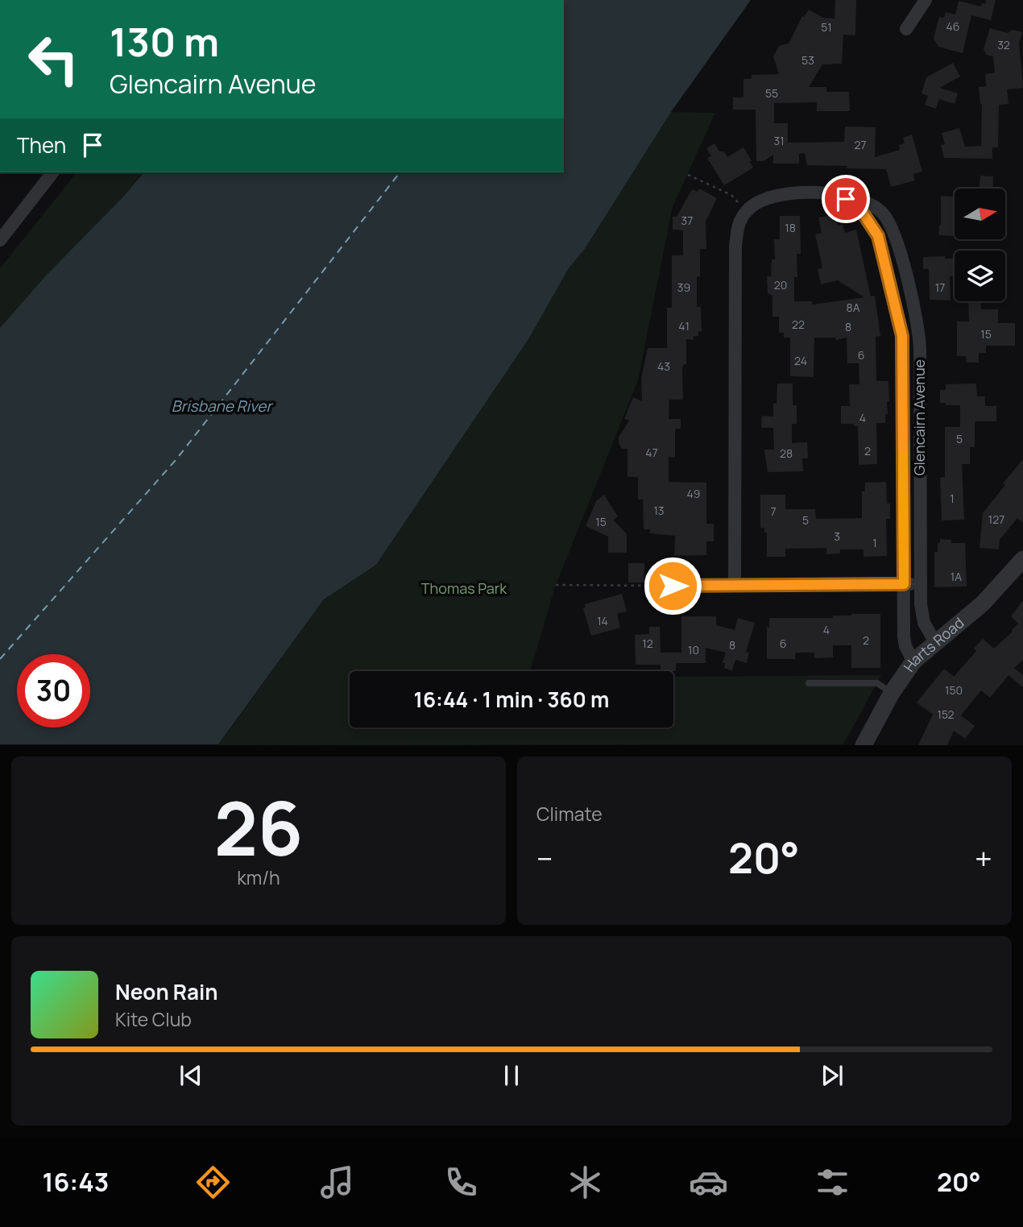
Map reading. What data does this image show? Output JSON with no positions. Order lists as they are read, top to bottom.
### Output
{
  "streets": {
    "street": ["Glencairn Avenue", "Harts Road"]
  },
  "crossings": [
    ["Glencairn Avenue", "Harts Road"]
  ],
  "water": ["Brisbane River"],
  "parks": ["Thomas Park"],
  "house_numbers": [
    "46",
    "51",
    "32",
    "53",
    "55",
    "31",
    "27",
    "37",
    "18",
    "20",
    "39",
    "17",
    "8A",
    "22",
    "41",
    "8",
    "15",
    "6",
    "24",
    "43",
    "4",
    "5",
    "2",
    "47",
    "28",
    "49",
    "1",
    "13",
    "7",
    "127",
    "5",
    "15",
    "3",
    "1",
    "1A",
    "14",
    "4",
    "2",
    "12",
    "6",
    "8",
    "10",
    "150",
    "152"
  ],
  "north": "right",
  "page": {
    "turn": ["130 m", "Glencairn Avenue"],
    "then": "Then",
    "limit": "30",
    "trip": "16:44 · 1 min · 360 m",
    "tile": [
      ["26", "km/h"],
      "Climate"
    ],
    "heat": ["−", "20°", "+"],
    "song": ["Neon Rain", "Kite Club"],
    "tabs": ["16:43", "20°"]
  }
}
